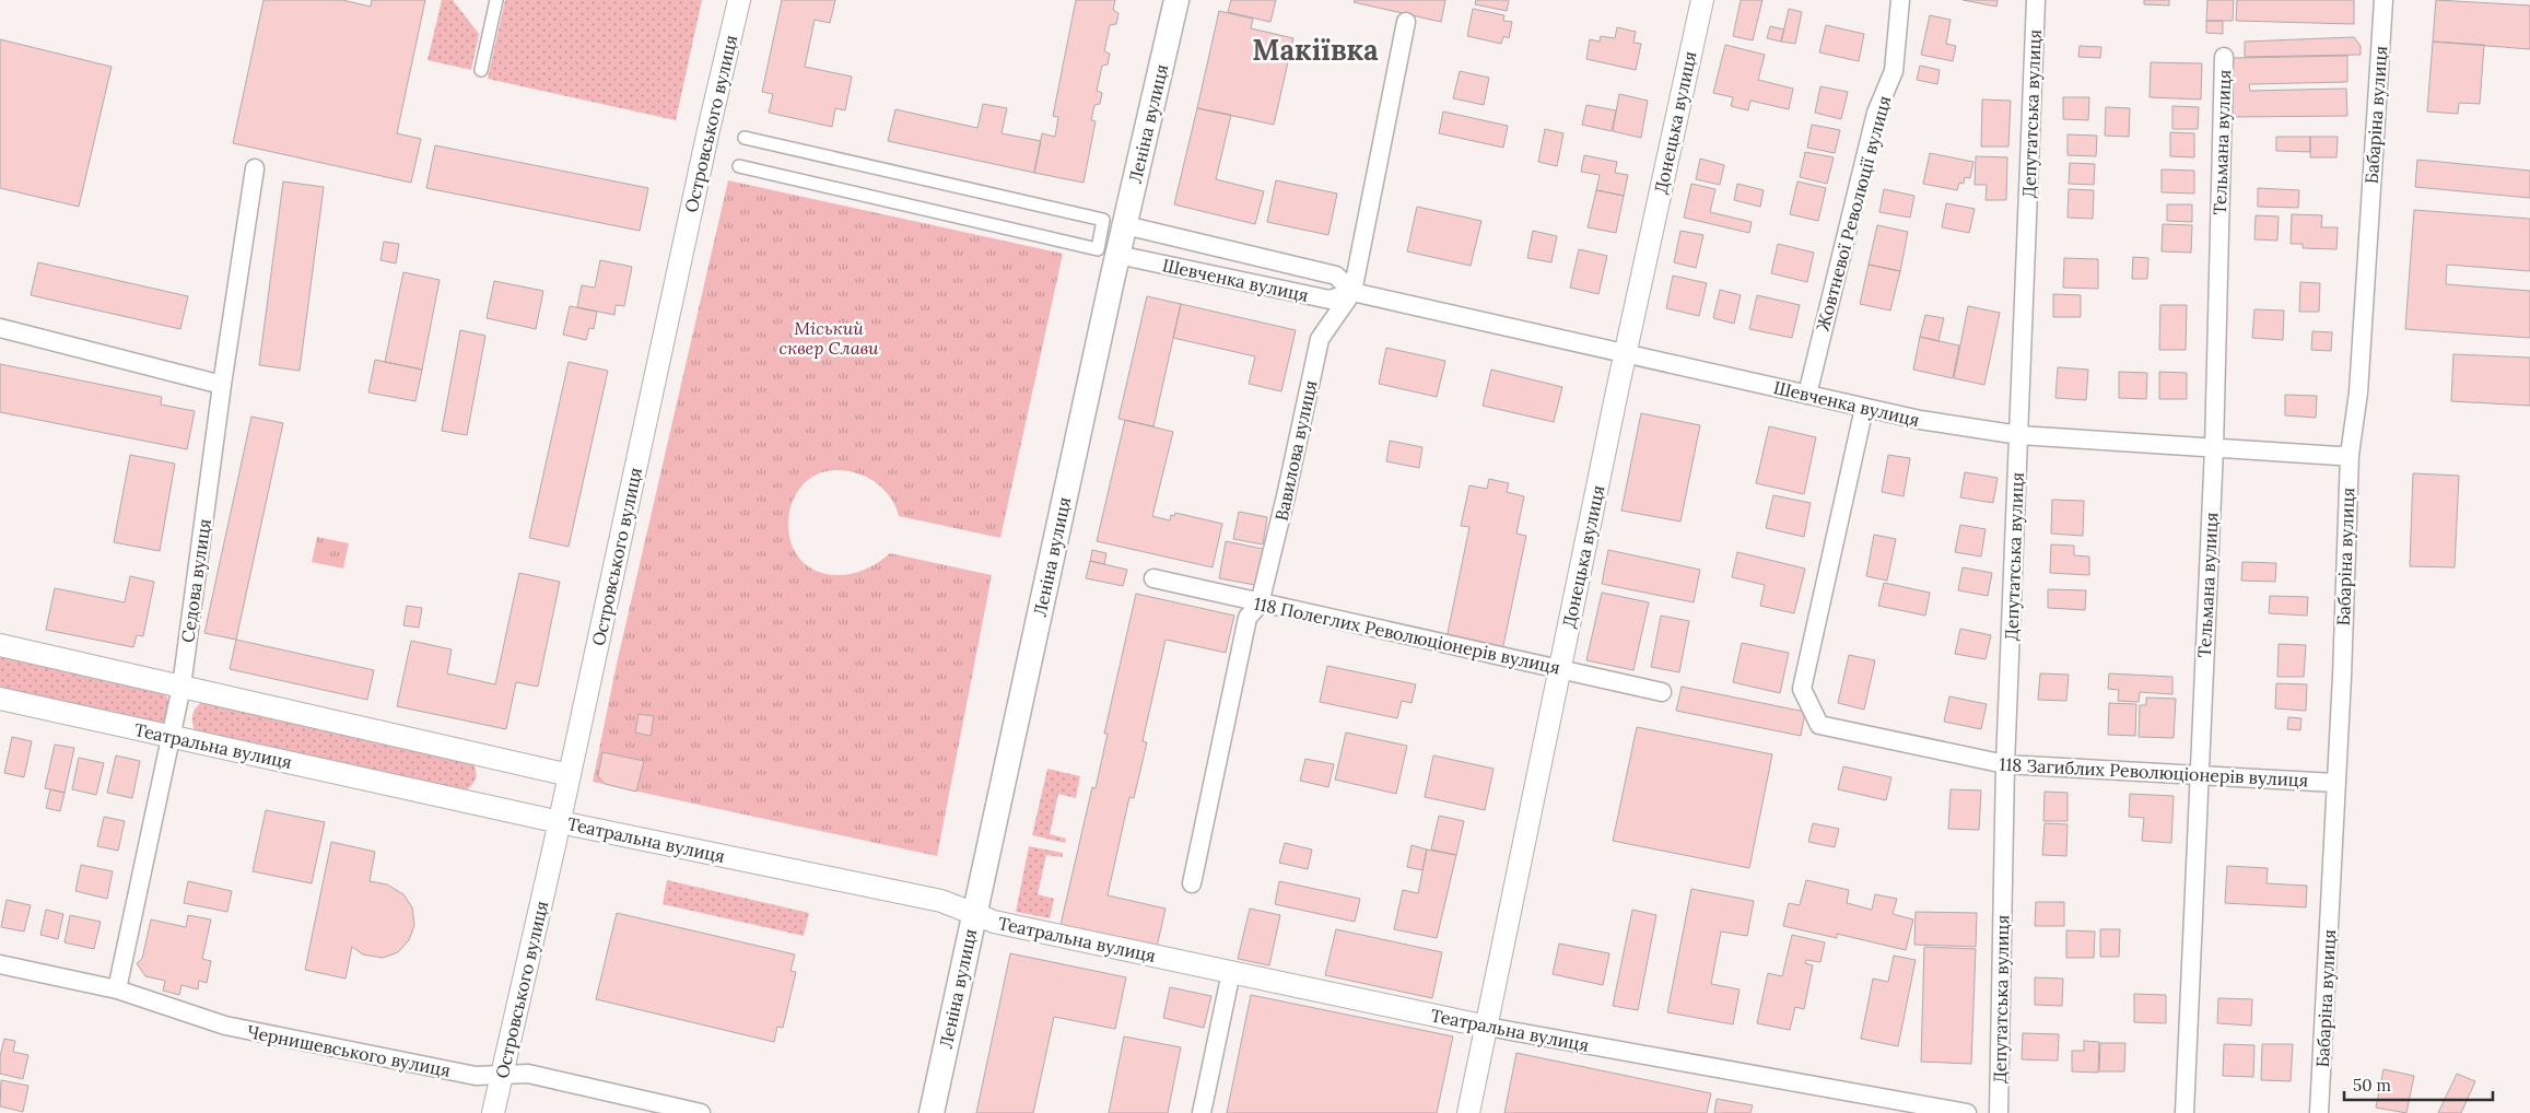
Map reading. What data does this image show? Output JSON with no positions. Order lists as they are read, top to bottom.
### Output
{
  "streets": {
    "main road": ["Леніна вулиця"],
    "street": [
      "Депутатська вулиця",
      "Бабаріна вулиця",
      "Донецька вулиця",
      "Островського вулиця",
      "Тельмана вулиця",
      "Жовтневої Революції вулиця",
      "Шевченка вулиця",
      "Вавилова вулиця",
      "Седова вулиця",
      "118 Полеглих Революціонерів вулиця",
      "Театральна вулиця",
      "118 Загиблих Революціонерів вулиця",
      "Чернишевського вулиця"
    ]
  },
  "crossings": [
    ["Депутатська вулиця", "Шевченка вулиця"],
    ["Депутатська вулиця", "118 Загиблих Революціонерів вулиця"],
    ["Бабаріна вулиця", "Шевченка вулиця"],
    ["Бабаріна вулиця", "118 Загиблих Революціонерів вулиця"],
    ["Донецька вулиця", "Шевченка вулиця"],
    ["Донецька вулиця", "118 Полеглих Революціонерів вулиця"],
    ["Донецька вулиця", "Театральна вулиця"],
    ["Островського вулиця", "Театральна вулиця"],
    ["Островського вулиця", "Чернишевського вулиця"],
    ["Леніна вулиця", "Шевченка вулиця"],
    ["Леніна вулиця", "Театральна вулиця"],
    ["Тельмана вулиця", "Шевченка вулиця"],
    ["Тельмана вулиця", "118 Загиблих Революціонерів вулиця"],
    ["Жовтневої Революції вулиця", "Шевченка вулиця"],
    ["Шевченка вулиця", "Вавилова вулиця"],
    ["Шевченка вулиця", "118 Загиблих Революціонерів вулиця"],
    ["Вавилова вулиця", "118 Полеглих Революціонерів вулиця"],
    ["Седова вулиця", "Театральна вулиця"],
    ["Седова вулиця", "Чернишевського вулиця"]
  ],
  "districts": ["Макіївка"],
  "parks": ["Міський сквер Слави"],
  "scale_bar": "50 m"
}
